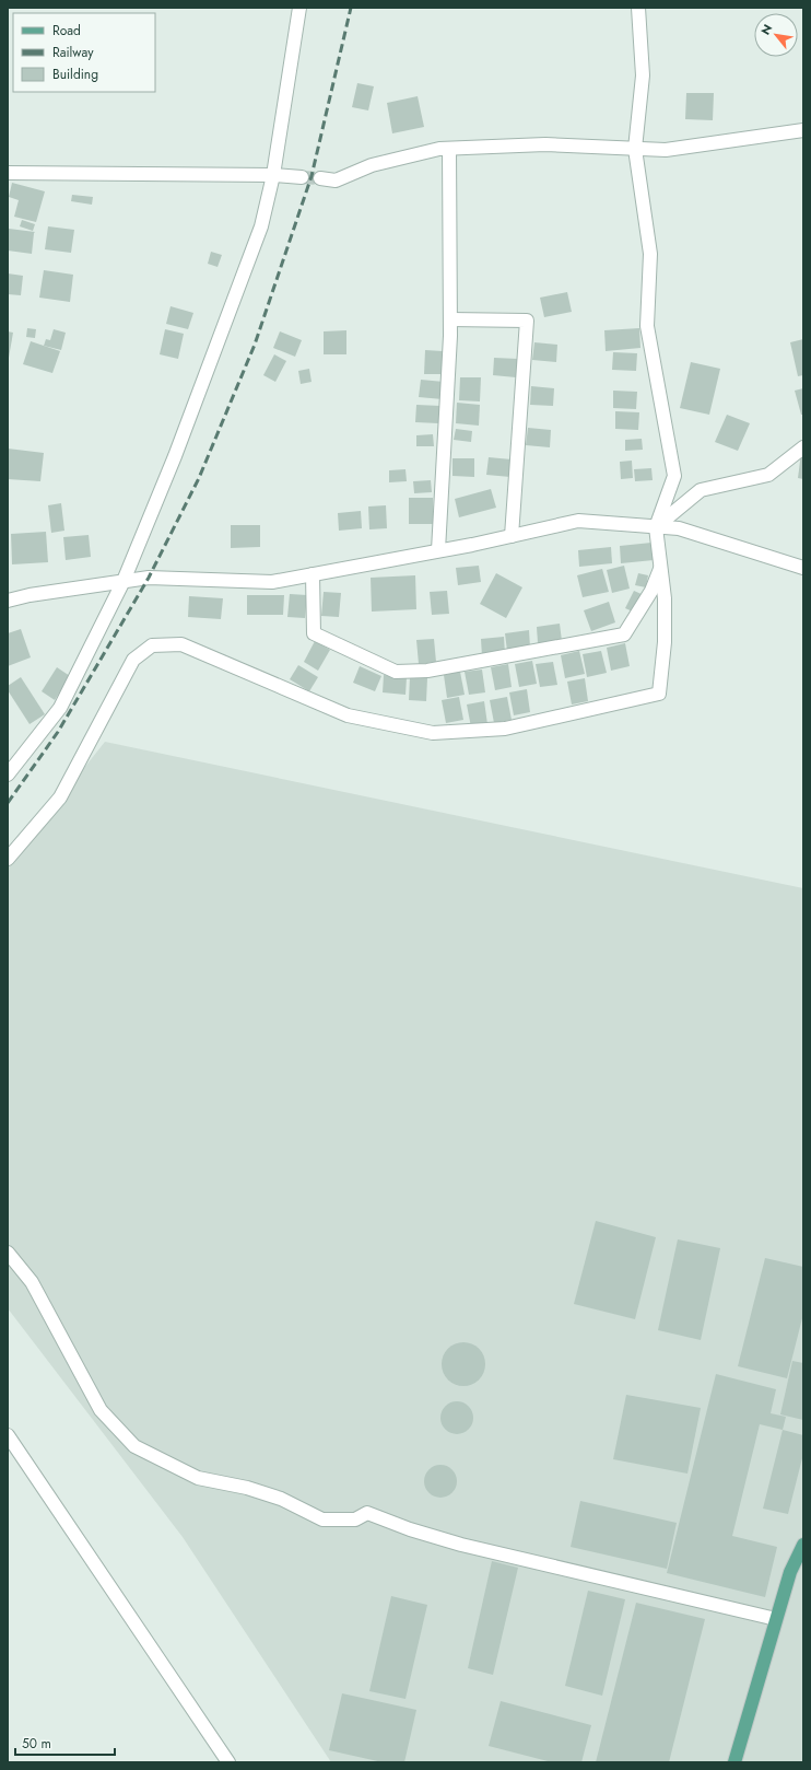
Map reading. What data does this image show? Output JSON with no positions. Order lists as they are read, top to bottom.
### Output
{
  "legend": ["Road", "Railway", "Building"],
  "scale_bar": "50 m",
  "north": "top left"
}
